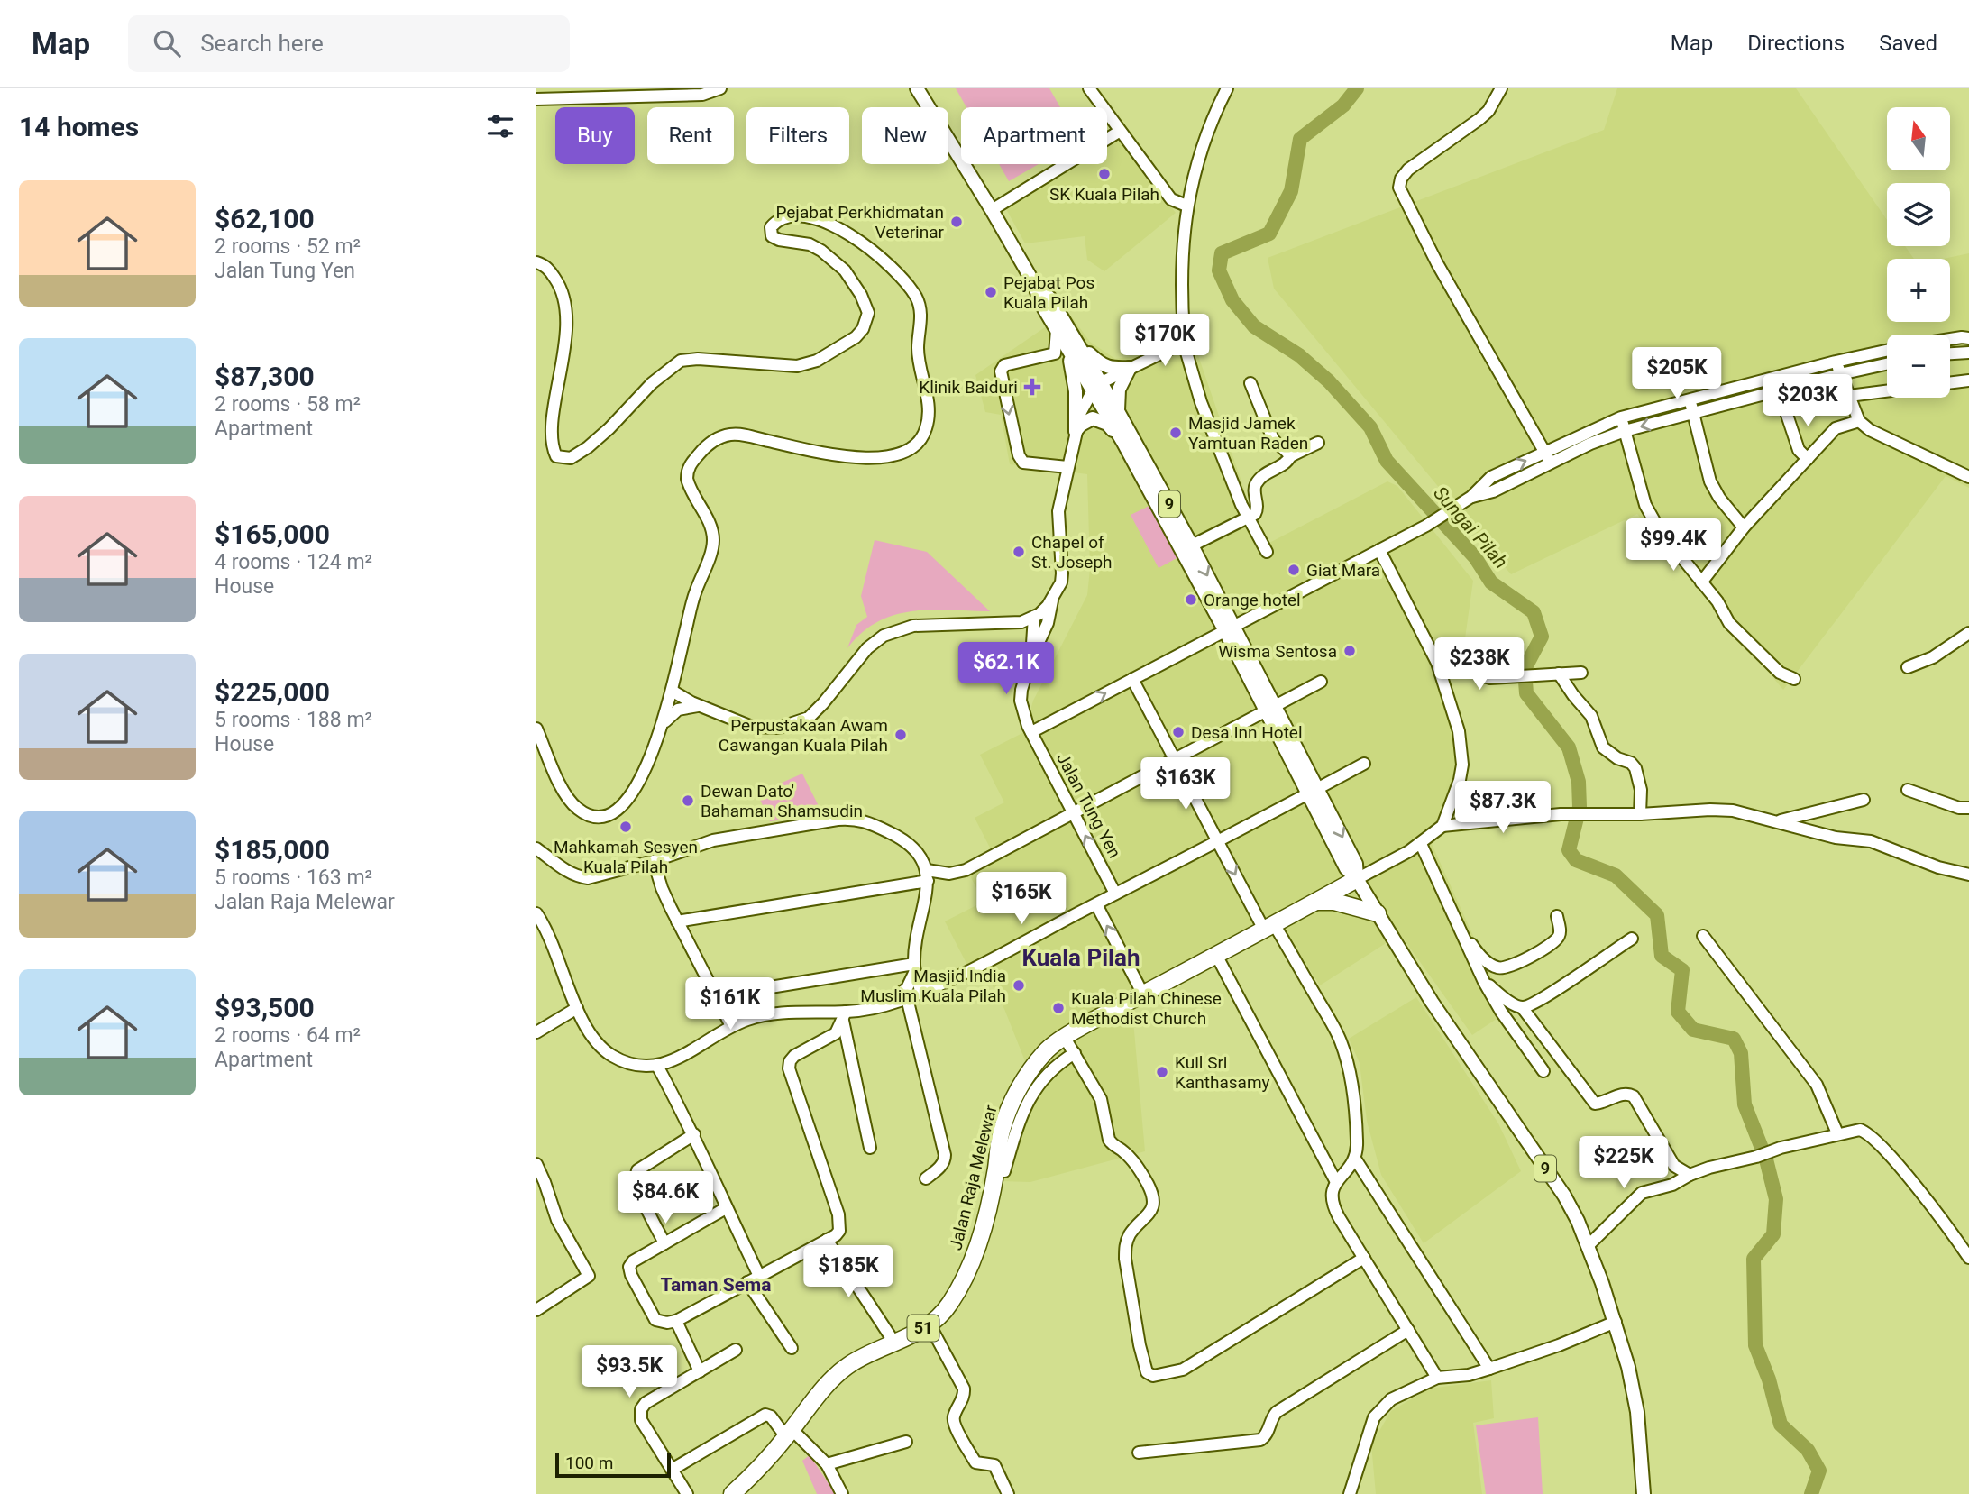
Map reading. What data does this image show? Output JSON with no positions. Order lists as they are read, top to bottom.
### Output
{
  "streets": {
    "highway": ["Jalan Raja Melewar", "51"],
    "main road": ["9"],
    "street": ["Jalan Tung Yen"]
  },
  "crossings": [
    ["9", "Jalan Raja Melewar"]
  ],
  "one_way": ["Jalan Tung Yen"],
  "districts": ["Kuala Pilah", "Taman Sema"],
  "water": ["Sungai Pilah"],
  "places": {
    "other": [
      "SK Kuala Pilah",
      "Pejabat Perkhidmatan Veterinar",
      "Pejabat Pos Kuala Pilah",
      "Masjid Jamek Yamtuan Raden",
      "Chapel of St. Joseph",
      "Giat Mara",
      "Orange hotel",
      "Wisma Sentosa",
      "Desa Inn Hotel",
      "Perpustakaan Awam Cawangan Kuala Pilah",
      "Dewan Dato' Bahaman Shamsudin",
      "Mahkamah Sesyen Kuala Pilah",
      "Masjid India Muslim Kuala Pilah",
      "Kuala Pilah Chinese Methodist Church",
      "Kuil Sri Kanthasamy"
    ],
    "health": ["Klinik Baiduri"]
  },
  "scale_bar": "100 m",
  "north": "top",
  "page": {
    "header": "Map",
    "search": "Search here",
    "nav": ["Map", "Directions", "Saved"],
    "heading": "14 homes",
    "map_buttons": ["+", "−"],
    "chip": [
      "Buy",
      "Rent",
      "Filters",
      "New",
      "Apartment"
    ],
    "list": [
      {
        "name": "$62,100",
        "note": "2 rooms · 52 m² · Jalan Tung Yen"
      },
      {
        "name": "$87,300",
        "note": "2 rooms · 58 m² · Apartment"
      },
      {
        "name": "$165,000",
        "note": "4 rooms · 124 m² · House"
      },
      {
        "name": "$225,000",
        "note": "5 rooms · 188 m² · House"
      },
      {
        "name": "$185,000",
        "note": "5 rooms · 163 m² · Jalan Raja Melewar"
      },
      {
        "name": "$93,500",
        "note": "2 rooms · 64 m² · Apartment"
      }
    ],
    "price": [
      "$170K",
      "$205K",
      "$203K",
      "$99.4K",
      "$238K",
      "$62.1K",
      "$163K",
      "$87.3K",
      "$165K",
      "$161K",
      "$225K",
      "$84.6K",
      "$185K",
      "$93.5K"
    ],
    "scale": "100 m"
  }
}
